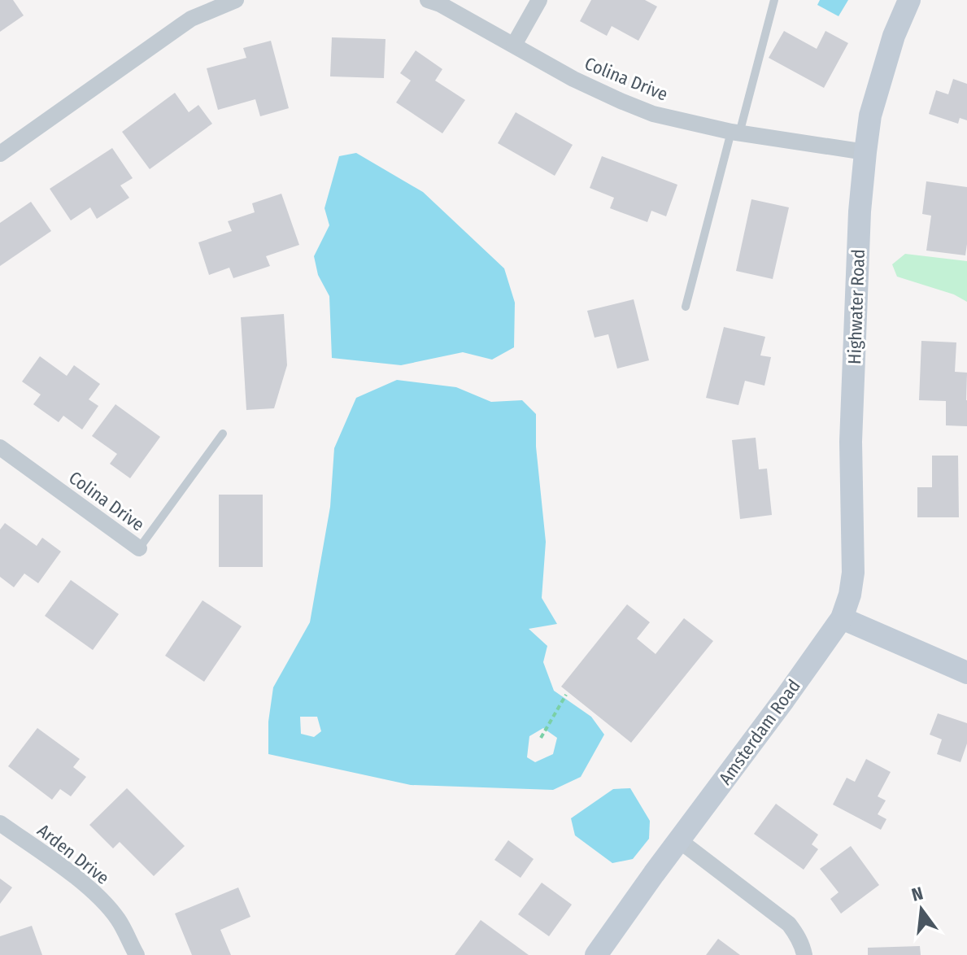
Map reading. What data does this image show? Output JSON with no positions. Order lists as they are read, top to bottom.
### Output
{
  "streets": {
    "street": [
      "Colina Drive",
      "Highwater Road",
      "Amsterdam Road",
      "Arden Drive"
    ]
  },
  "crossings": [
    ["Colina Drive", "Highwater Road"],
    ["Highwater Road", "Amsterdam Road"]
  ],
  "north": "top"
}
